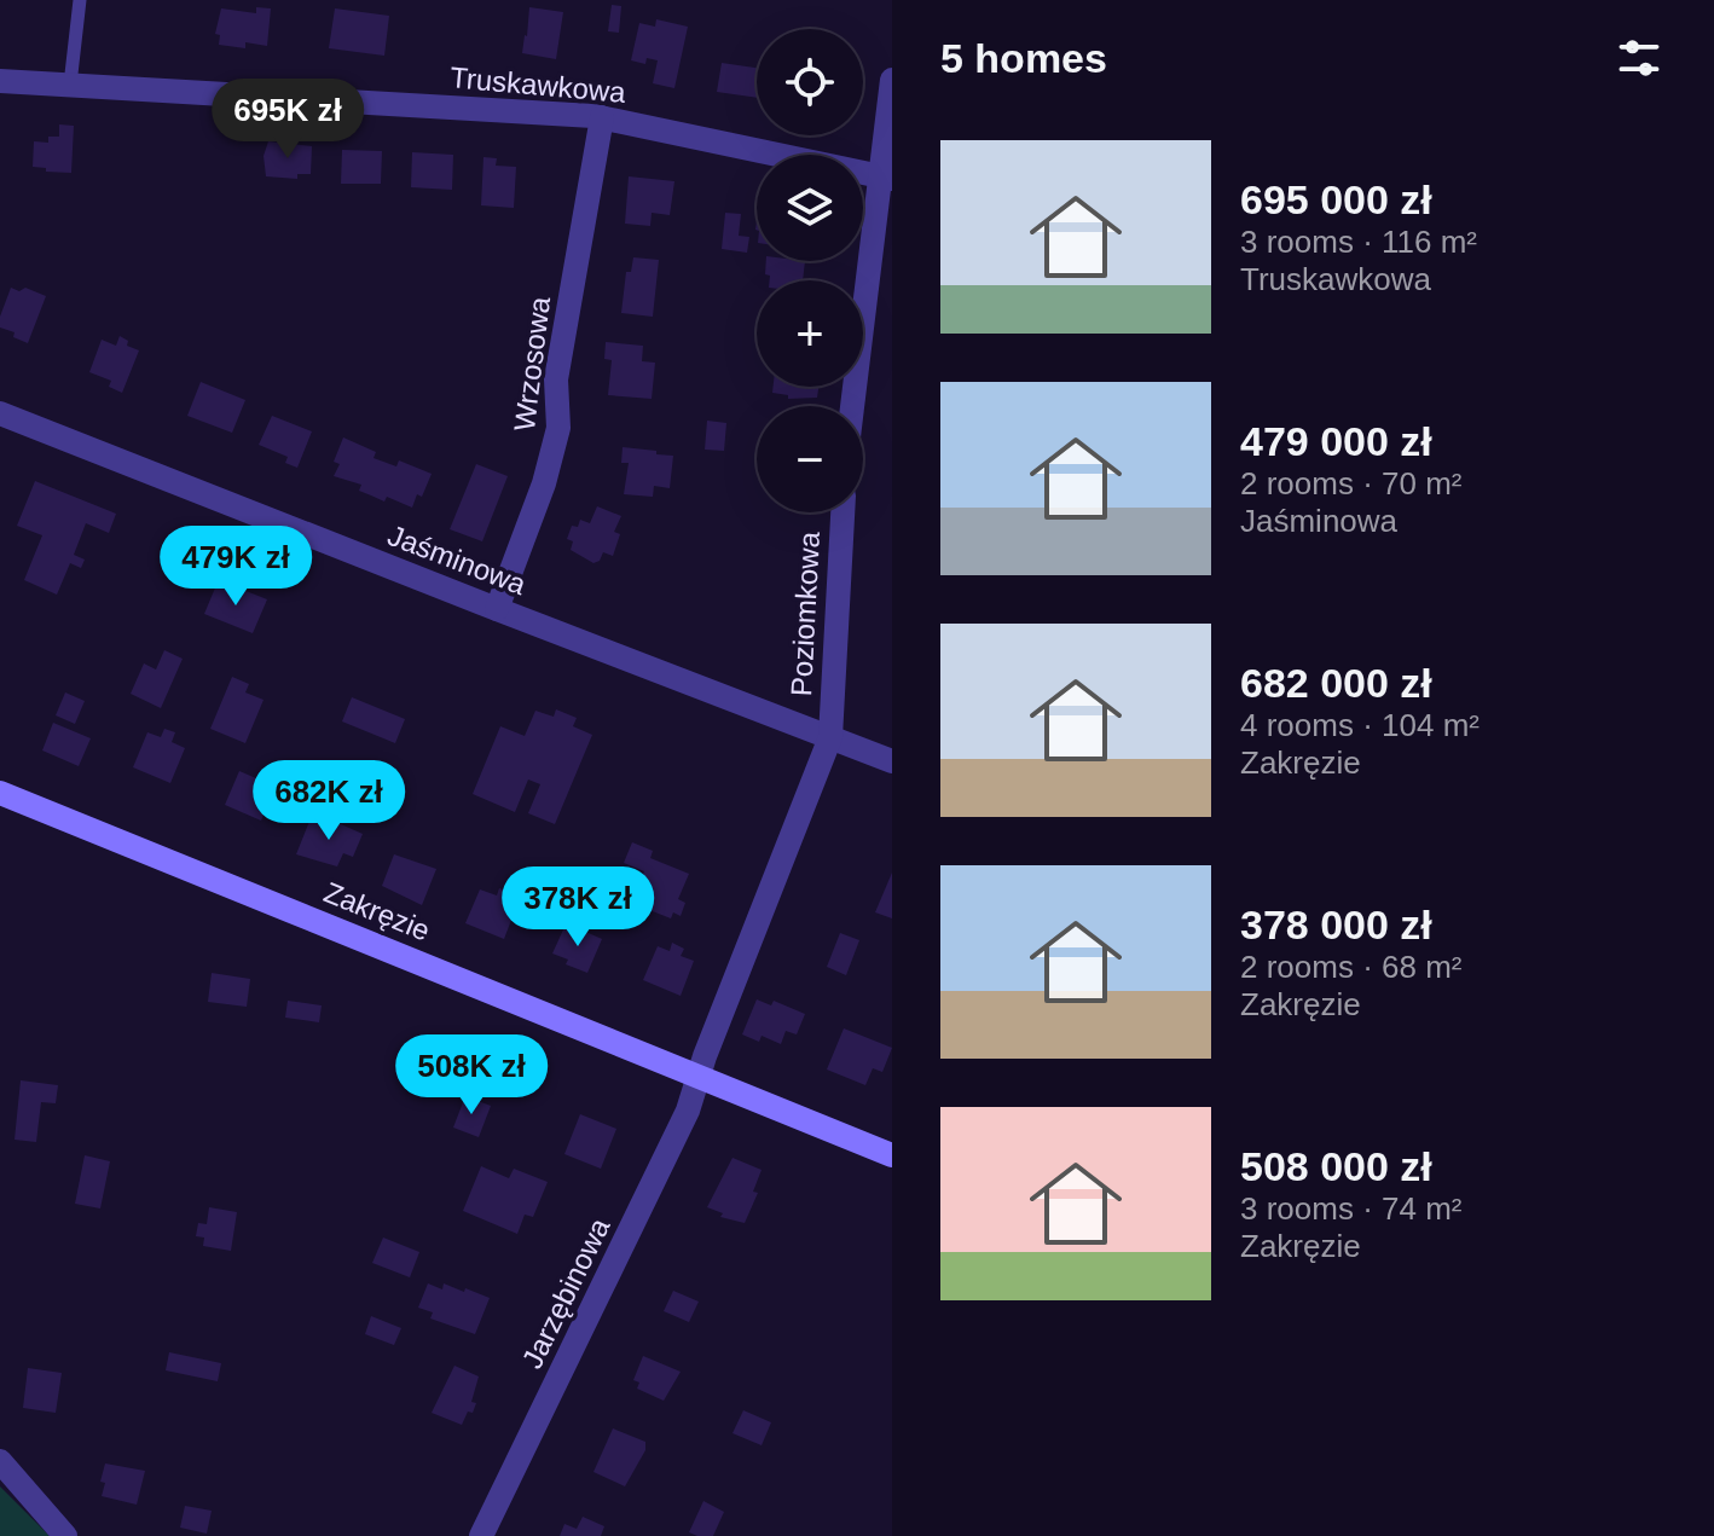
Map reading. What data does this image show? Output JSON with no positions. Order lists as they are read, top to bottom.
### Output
{
  "streets": {
    "street": [
      "Truskawkowa",
      "Wrzosowa",
      "Jaśminowa",
      "Poziomkowa",
      "Zakręzie",
      "Jarzębinowa"
    ]
  },
  "crossings": [
    ["Truskawkowa", "Wrzosowa"],
    ["Wrzosowa", "Jaśminowa"],
    ["Jaśminowa", "Poziomkowa"],
    ["Poziomkowa", "Zakręzie"],
    ["Poziomkowa", "Jarzębinowa"],
    ["Zakręzie", "Jarzębinowa"]
  ],
  "page": {
    "heading": "5 homes",
    "map_buttons": ["+", "−"],
    "price": [
      "695K zł",
      "479K zł",
      "682K zł",
      "378K zł",
      "508K zł"
    ],
    "list": [
      {
        "name": "695 000 zł",
        "note": "3 rooms · 116 m² · Truskawkowa"
      },
      {
        "name": "479 000 zł",
        "note": "2 rooms · 70 m² · Jaśminowa"
      },
      {
        "name": "682 000 zł",
        "note": "4 rooms · 104 m² · Zakręzie"
      },
      {
        "name": "378 000 zł",
        "note": "2 rooms · 68 m² · Zakręzie"
      },
      {
        "name": "508 000 zł",
        "note": "3 rooms · 74 m² · Zakręzie"
      }
    ]
  }
}
